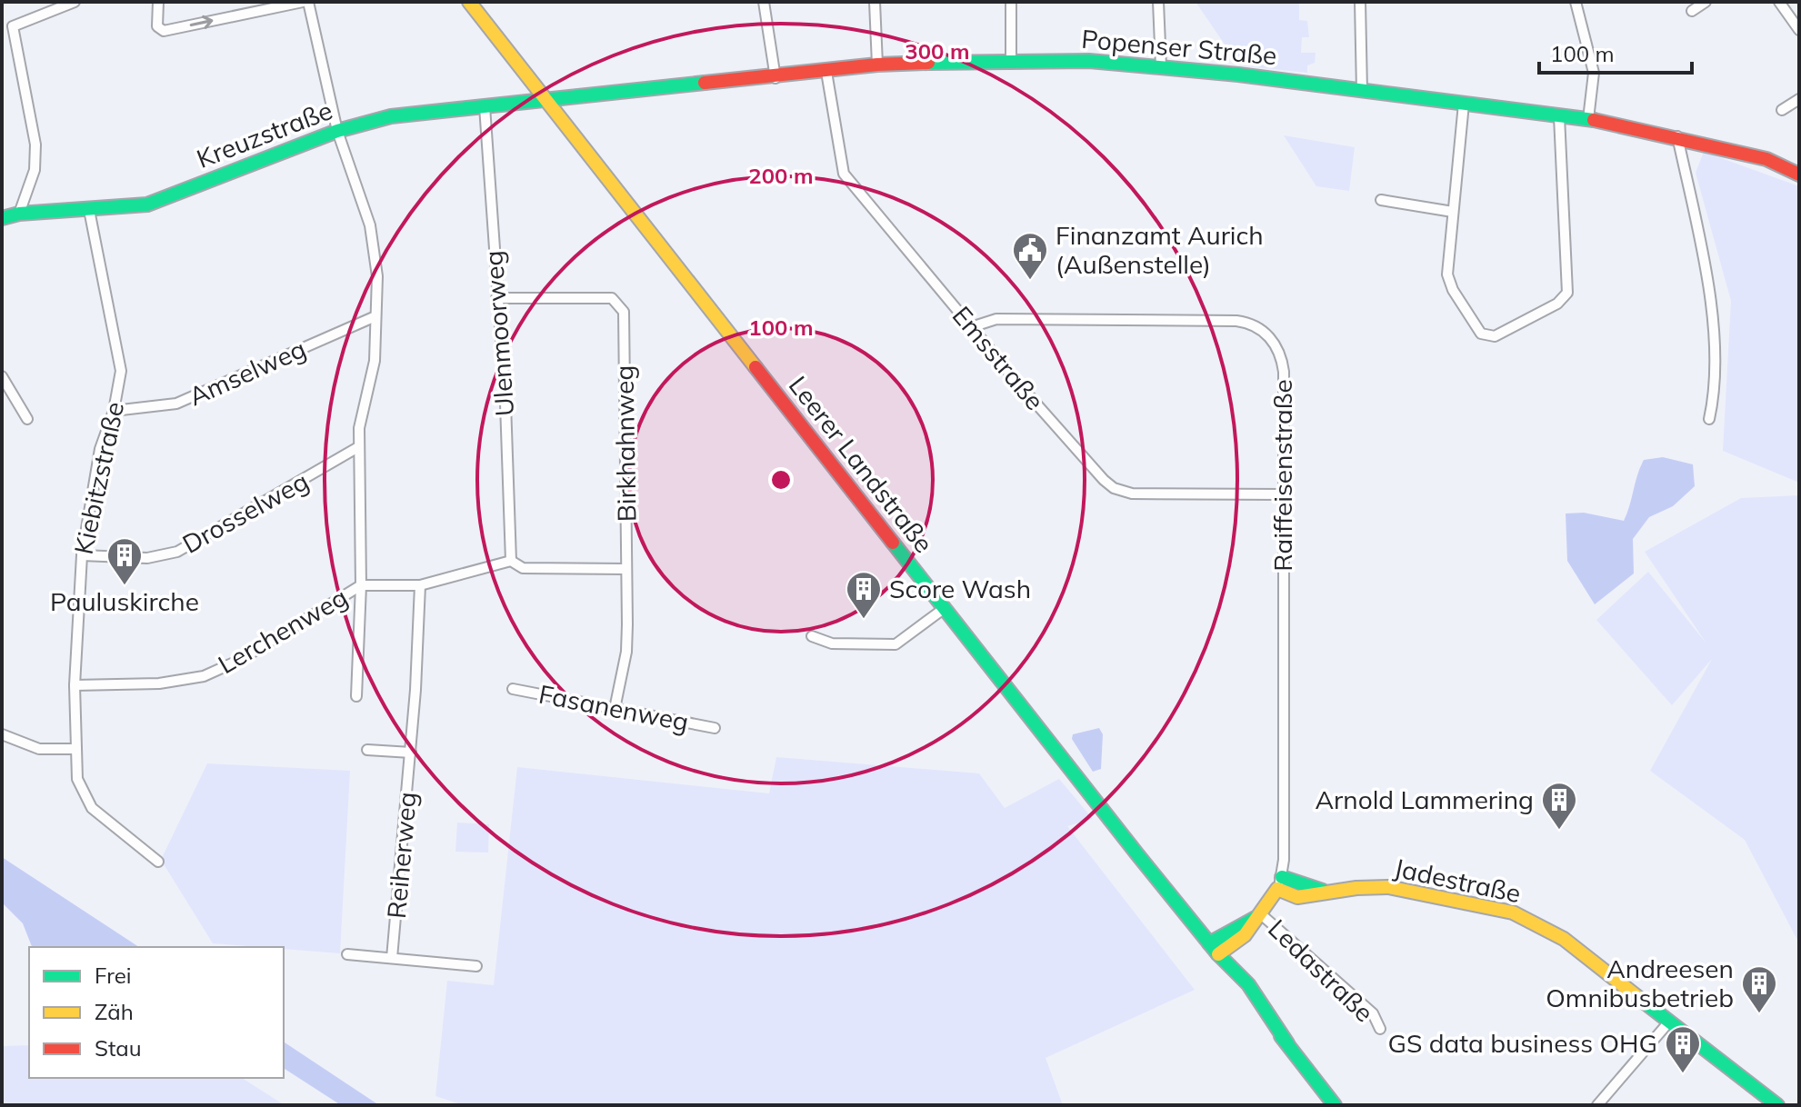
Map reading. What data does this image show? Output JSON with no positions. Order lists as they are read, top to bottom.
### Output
{
  "streets": {
    "street": [
      "Popenser Straße",
      "Kreuzstraße",
      "Ulenmoorweg",
      "Emsstraße",
      "Amselweg",
      "Birkhahnweg",
      "Leerer Landstraße",
      "Raiffeisenstraße",
      "Kiebitzstraße",
      "Drosselweg",
      "Lerchenweg",
      "Fasanenweg",
      "Reiherweg",
      "Jadestraße",
      "Ledastraße"
    ]
  },
  "crossings": [
    ["Popenser Straße", "Kreuzstraße"],
    ["Popenser Straße", "Emsstraße"],
    ["Popenser Straße", "Leerer Landstraße"],
    ["Kreuzstraße", "Ulenmoorweg"],
    ["Kreuzstraße", "Leerer Landstraße"],
    ["Kreuzstraße", "Kiebitzstraße"],
    ["Ulenmoorweg", "Birkhahnweg"],
    ["Emsstraße", "Raiffeisenstraße"],
    ["Amselweg", "Kiebitzstraße"],
    ["Birkhahnweg", "Fasanenweg"],
    ["Raiffeisenstraße", "Jadestraße"],
    ["Kiebitzstraße", "Drosselweg"],
    ["Kiebitzstraße", "Lerchenweg"]
  ],
  "places": {
    "public building": ["Finanzamt Aurich (Außenstelle)"],
    "building": [
      "Pauluskirche",
      "Score Wash",
      "Arnold Lammering",
      "Andreesen Omnibusbetrieb",
      "GS data business OHG"
    ]
  },
  "legend": ["Frei", "Zäh", "Stau"],
  "scale_bar": "100 m",
  "rings": ["300 m", "200 m", "100 m"]
}
